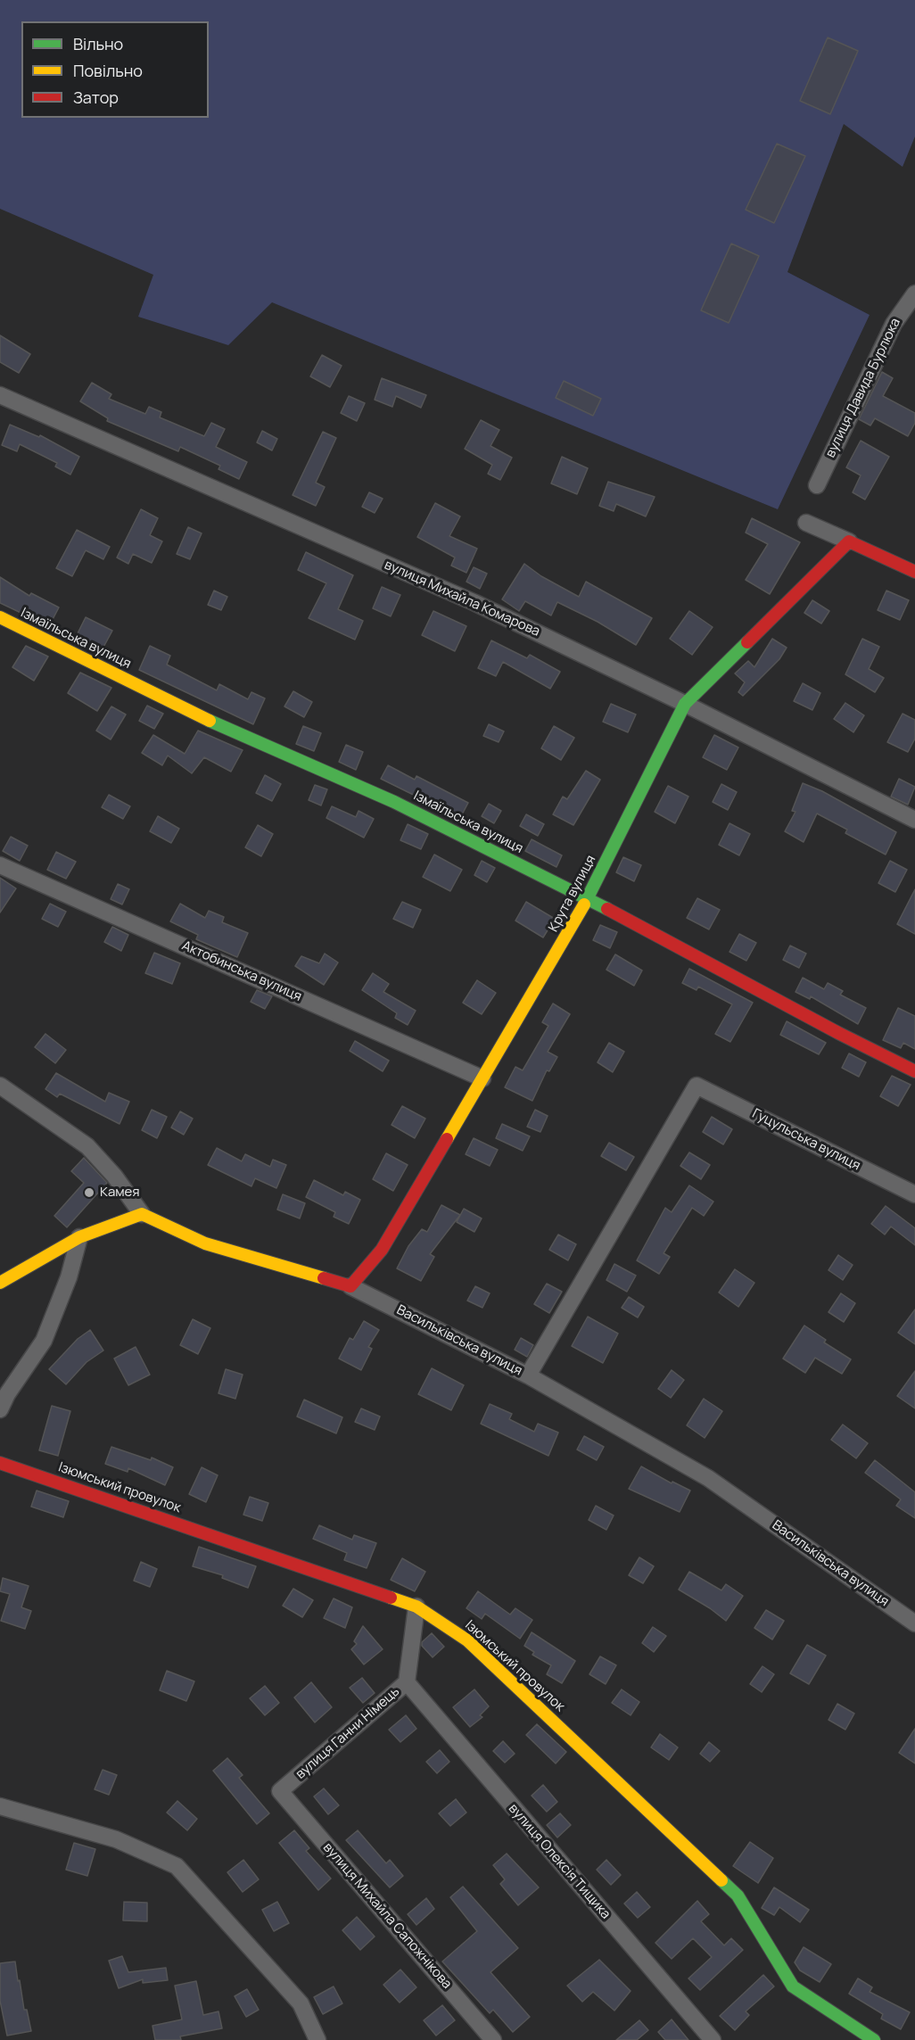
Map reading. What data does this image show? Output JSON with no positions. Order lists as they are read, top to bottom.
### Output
{
  "streets": {
    "street": [
      "вулиця Давида Бурлюка",
      "вулиця Михайла Комарова",
      "Ізмаїльська вулиця",
      "Крута вулиця",
      "Актобинська вулиця",
      "Гуцульська вулиця",
      "Васильківська вулиця",
      "Ізюмський провулок",
      "вулиця Ганни Німець",
      "вулиця Олексія Тищика",
      "вулиця Михайла Сапожнікова"
    ]
  },
  "crossings": [
    ["вулиця Михайла Комарова", "Крута вулиця"],
    ["Ізмаїльська вулиця", "Крута вулиця"],
    ["Крута вулиця", "Актобинська вулиця"],
    ["Крута вулиця", "Васильківська вулиця"],
    ["Гуцульська вулиця", "Васильківська вулиця"],
    ["Ізюмський провулок", "вулиця Ганни Німець"],
    ["вулиця Ганни Німець", "вулиця Олексія Тищика"],
    ["вулиця Ганни Німець", "вулиця Михайла Сапожнікова"]
  ],
  "places": ["Камея"],
  "legend": ["Вільно", "Повільно", "Затор"]
}
